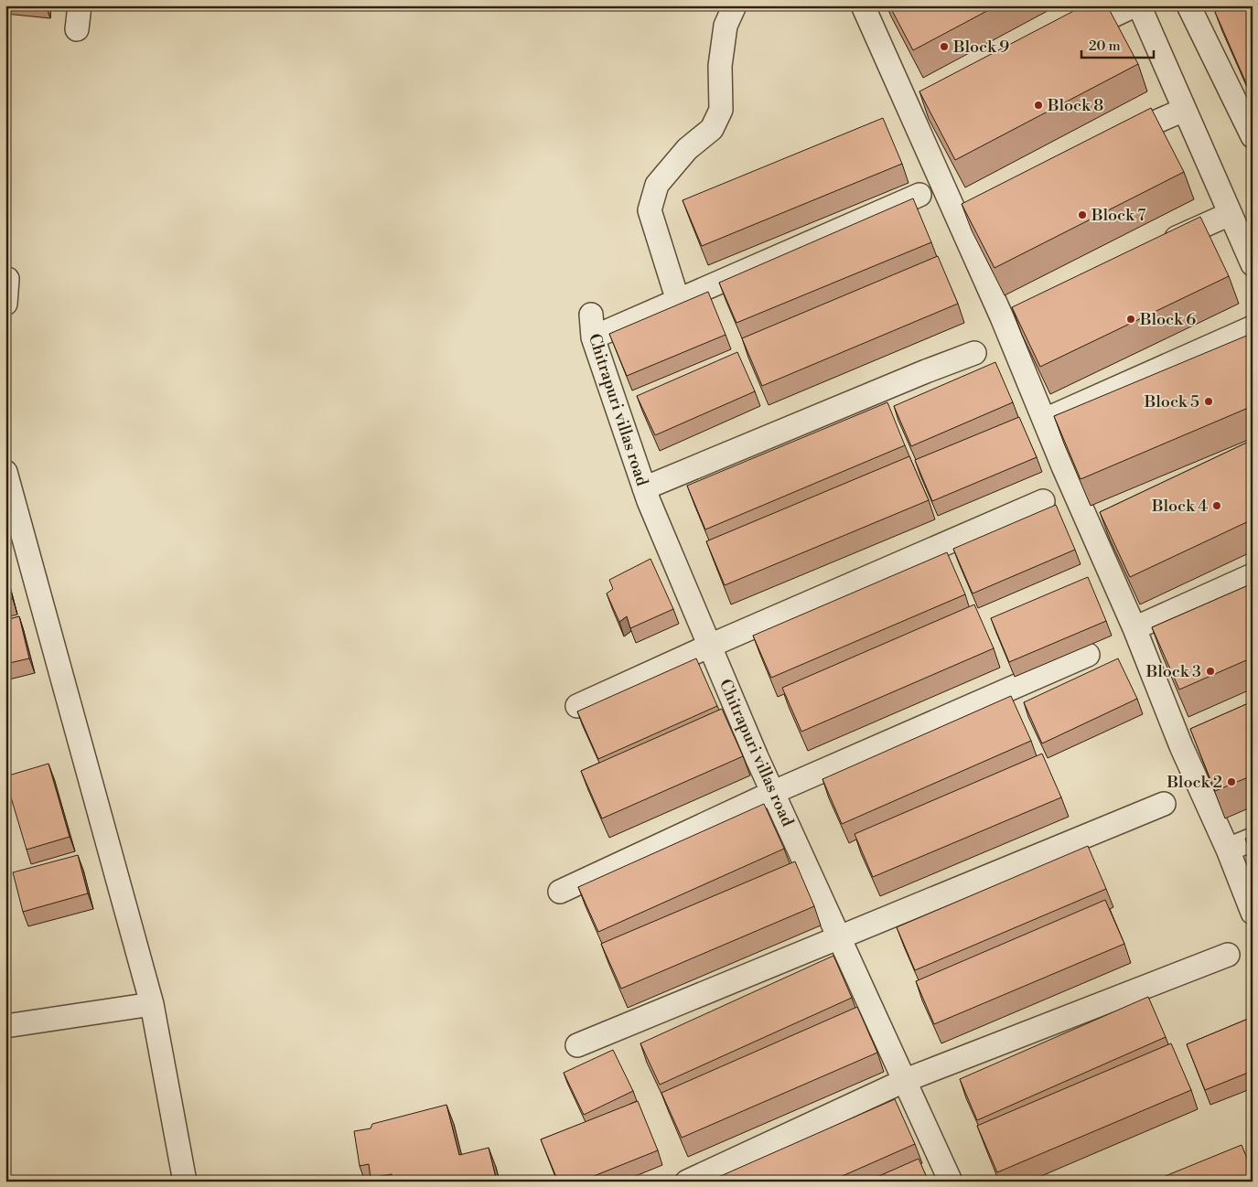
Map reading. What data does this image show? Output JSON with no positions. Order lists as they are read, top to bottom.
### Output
{
  "streets": {
    "street": ["Chitrapuri villas road"]
  },
  "places": [
    "Block 9",
    "Block 8",
    "Block 7",
    "Block 6",
    "Block 5",
    "Block 4",
    "Block 3",
    "Block 2"
  ],
  "scale_bar": "20 m"
}
